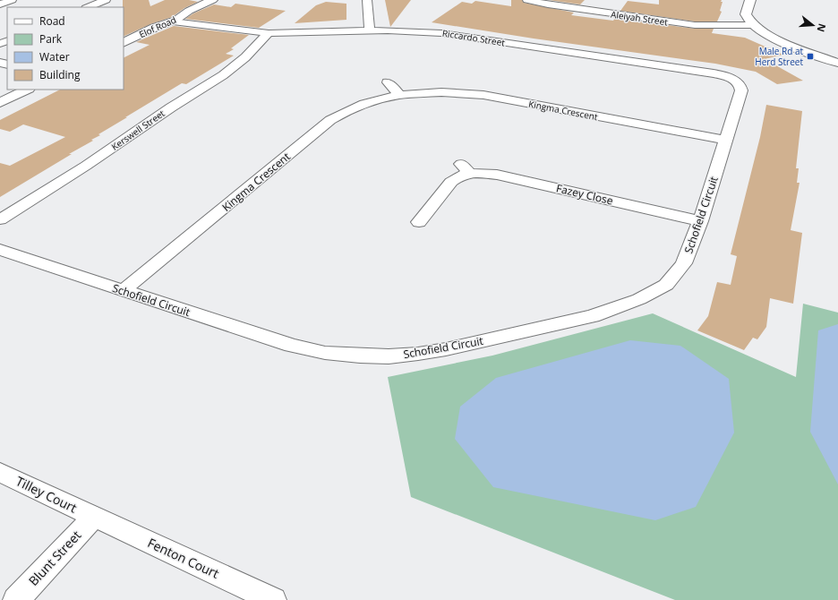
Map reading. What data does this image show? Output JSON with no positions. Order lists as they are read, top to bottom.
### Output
{
  "streets": {
    "street": [
      "Aleiyah Street",
      "Elof Road",
      "Riccardo Street",
      "Kingma Crescent",
      "Kerswell Street",
      "Fazey Close",
      "Schofield Circuit",
      "Tilley Court",
      "Blunt Street",
      "Fenton Court"
    ]
  },
  "crossings": [
    ["Elof Road", "Riccardo Street"],
    ["Riccardo Street", "Kerswell Street"],
    ["Riccardo Street", "Schofield Circuit"],
    ["Kingma Crescent", "Schofield Circuit"],
    ["Fazey Close", "Schofield Circuit"],
    ["Tilley Court", "Blunt Street"],
    ["Tilley Court", "Fenton Court"],
    ["Blunt Street", "Fenton Court"]
  ],
  "places": {
    "transit": ["Male Rd at Herd Street"]
  },
  "legend": [
    "Road",
    "Park",
    "Water",
    "Building"
  ],
  "north": "right"
}
